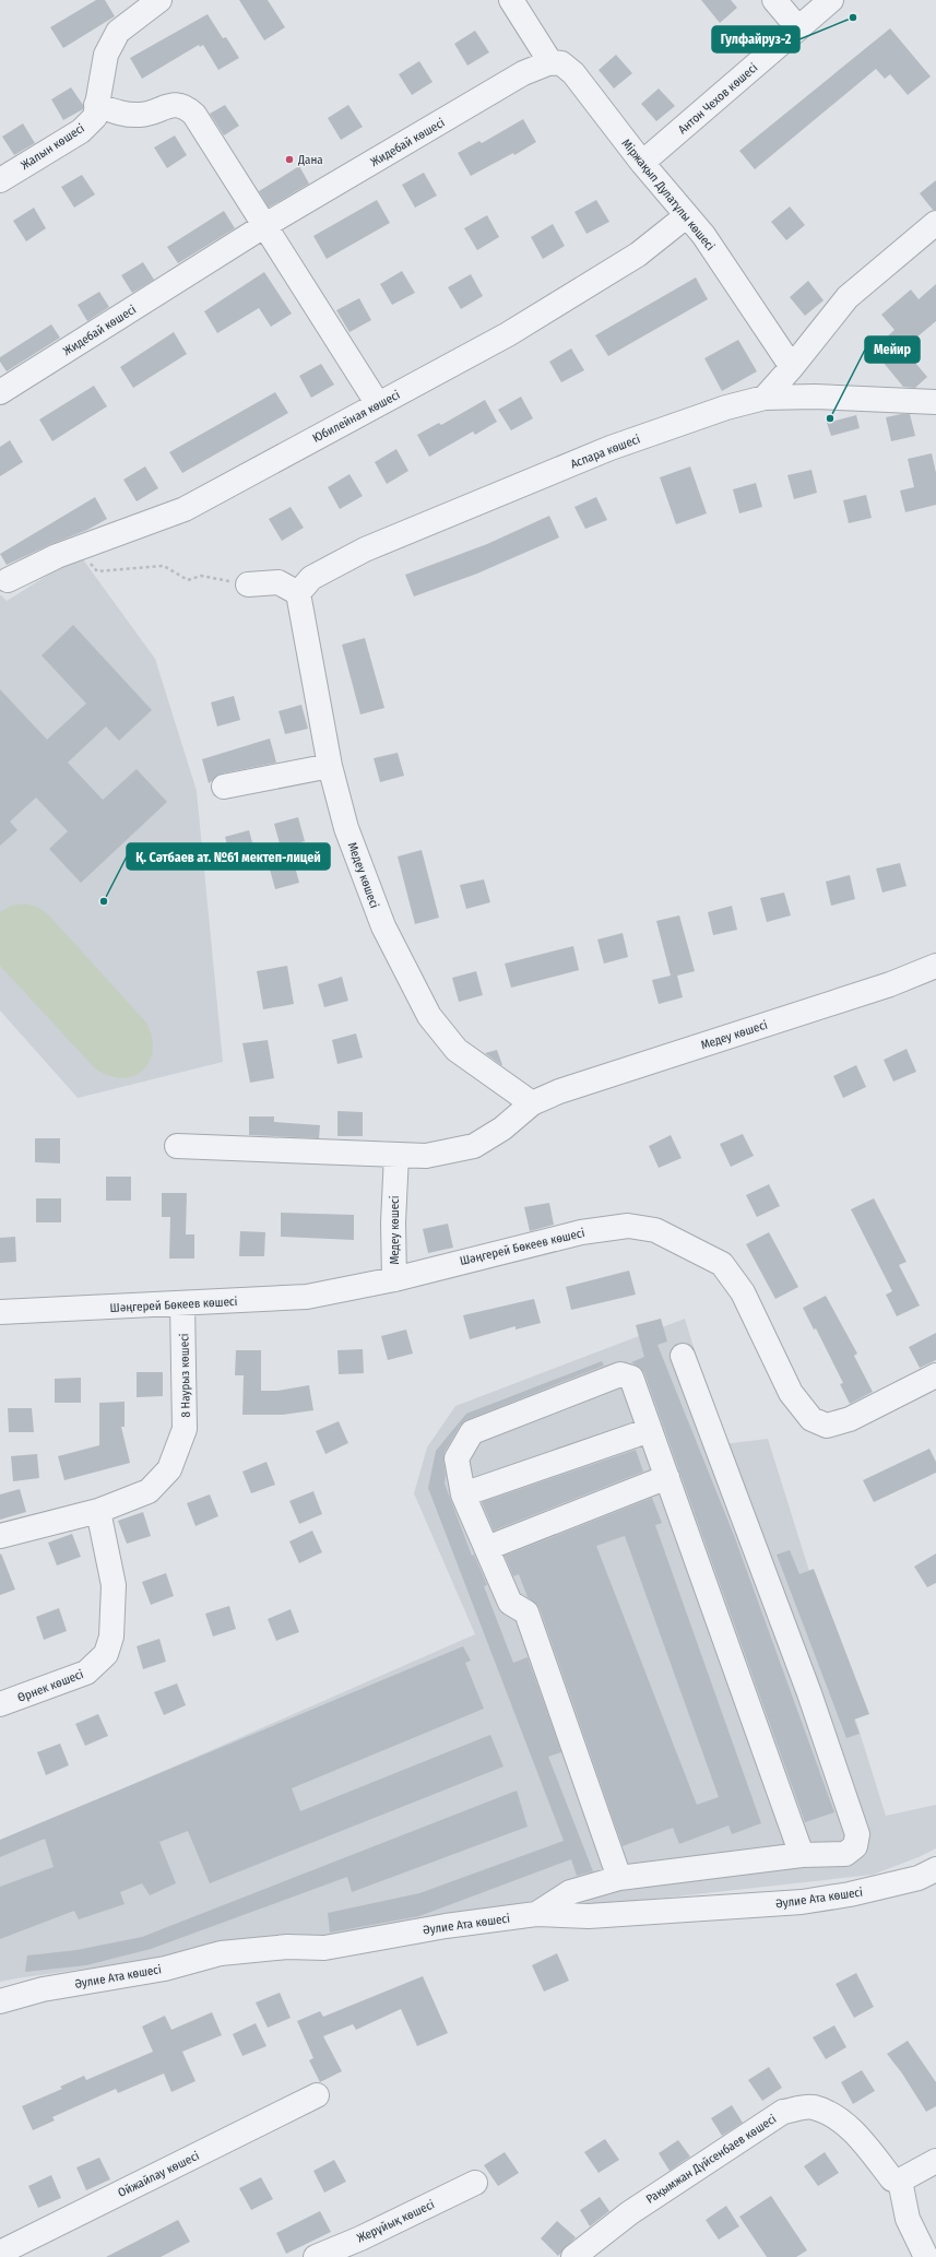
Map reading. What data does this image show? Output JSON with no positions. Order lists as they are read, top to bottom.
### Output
{
  "streets": {
    "street": [
      "Антон Чехов көшесі",
      "Жидебай көшесі",
      "Жалын көшесі",
      "Міржақып Дулатұлы көшесі",
      "Юбилейная көшесі",
      "Аспара көшесі",
      "Медеу көшесі",
      "Шәңгерей Бөкеев көшесі",
      "8 Наурыз көшесі",
      "Өрнек көшесі",
      "Әулие Ата көшесі",
      "Рақымжан Дүйсенбаев көшесі",
      "Ойжайлау көшесі",
      "Жерұйық көшесі"
    ]
  },
  "crossings": [
    ["Антон Чехов көшесі", "Міржақып Дулатұлы көшесі"],
    ["Жидебай көшесі", "Міржақып Дулатұлы көшесі"],
    ["Міржақып Дулатұлы көшесі", "Юбилейная көшесі"],
    ["Аспара көшесі", "Медеу көшесі"],
    ["Медеу көшесі", "Шәңгерей Бөкеев көшесі"],
    ["Шәңгерей Бөкеев көшесі", "8 Наурыз көшесі"],
    ["8 Наурыз көшесі", "Өрнек көшесі"]
  ],
  "places": [
    "Гулфайруз-2",
    "Дана",
    "Мейир",
    "Қ. Сәтбаев ат. №61 мектеп-лицей"
  ]
}
